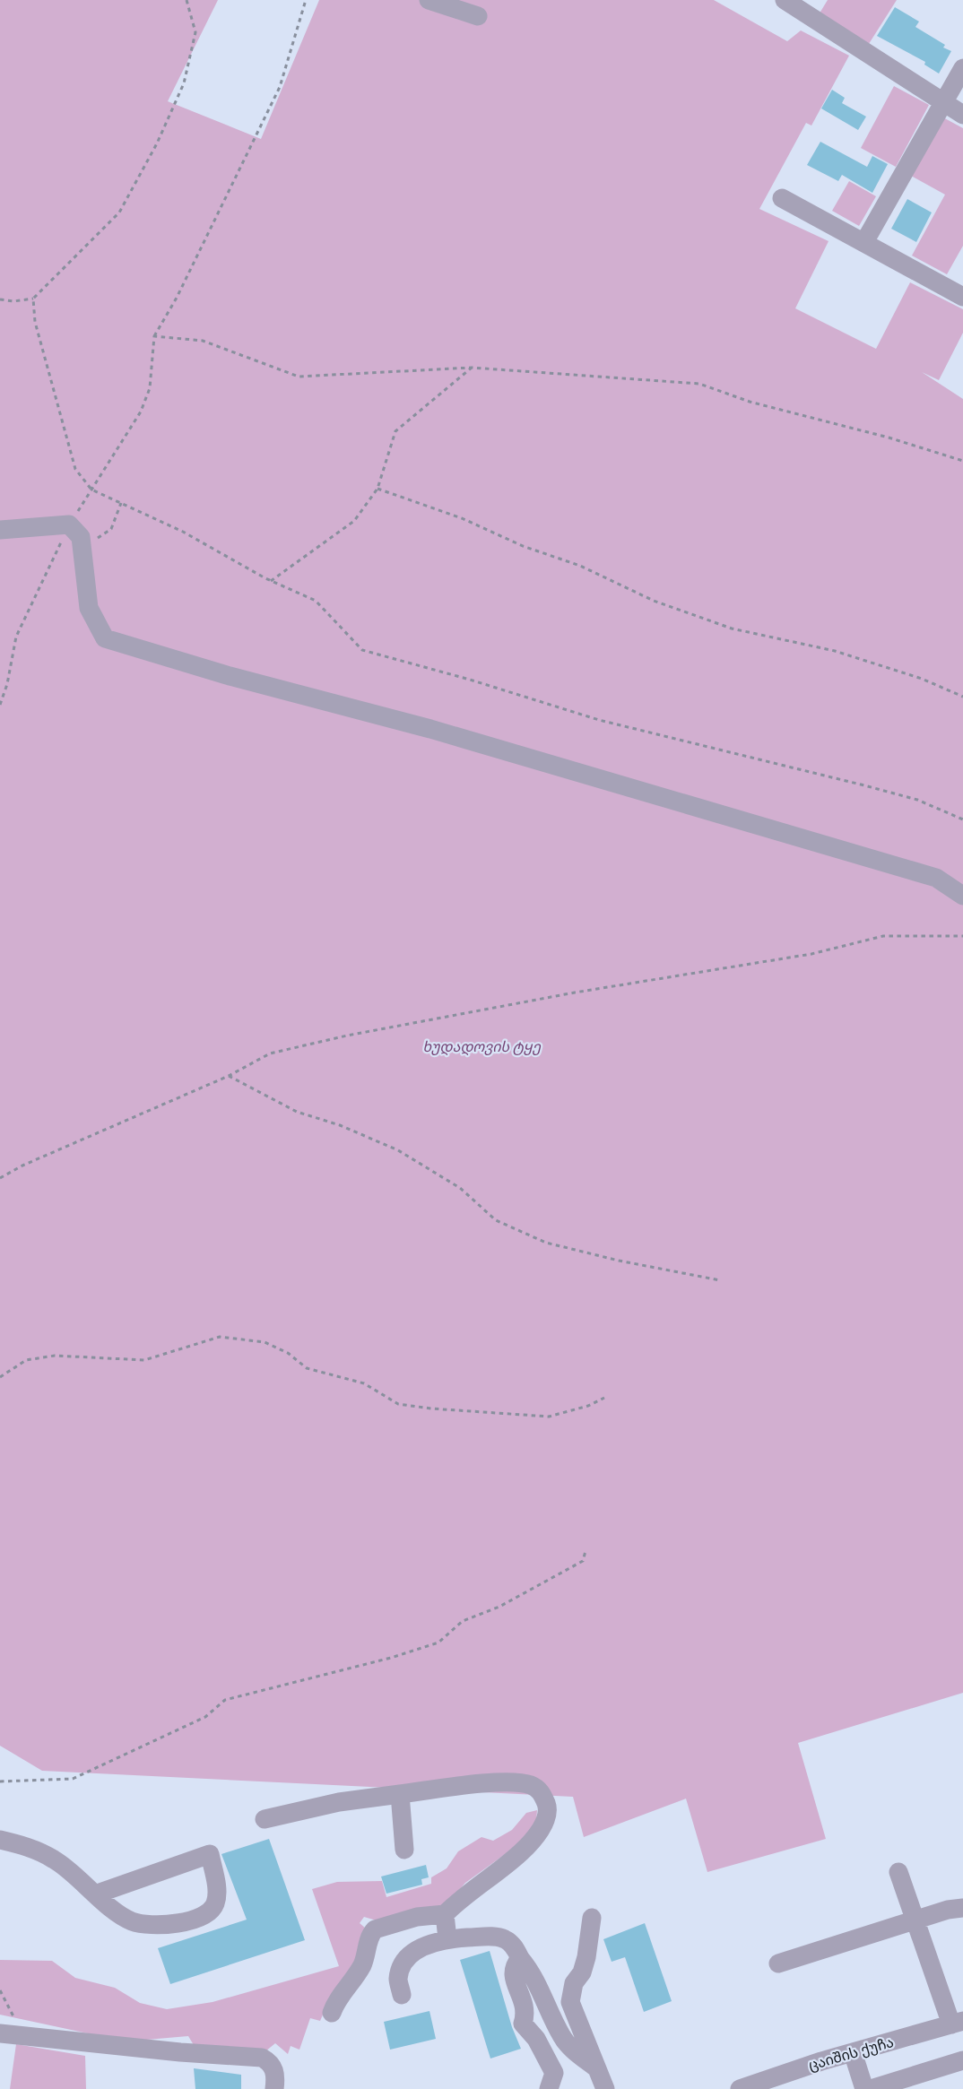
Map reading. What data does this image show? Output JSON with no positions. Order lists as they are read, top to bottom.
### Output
{
  "streets": {
    "street": ["ცაიშის ქუჩა"]
  },
  "parks": ["ხუდადოვის ტყე"]
}
